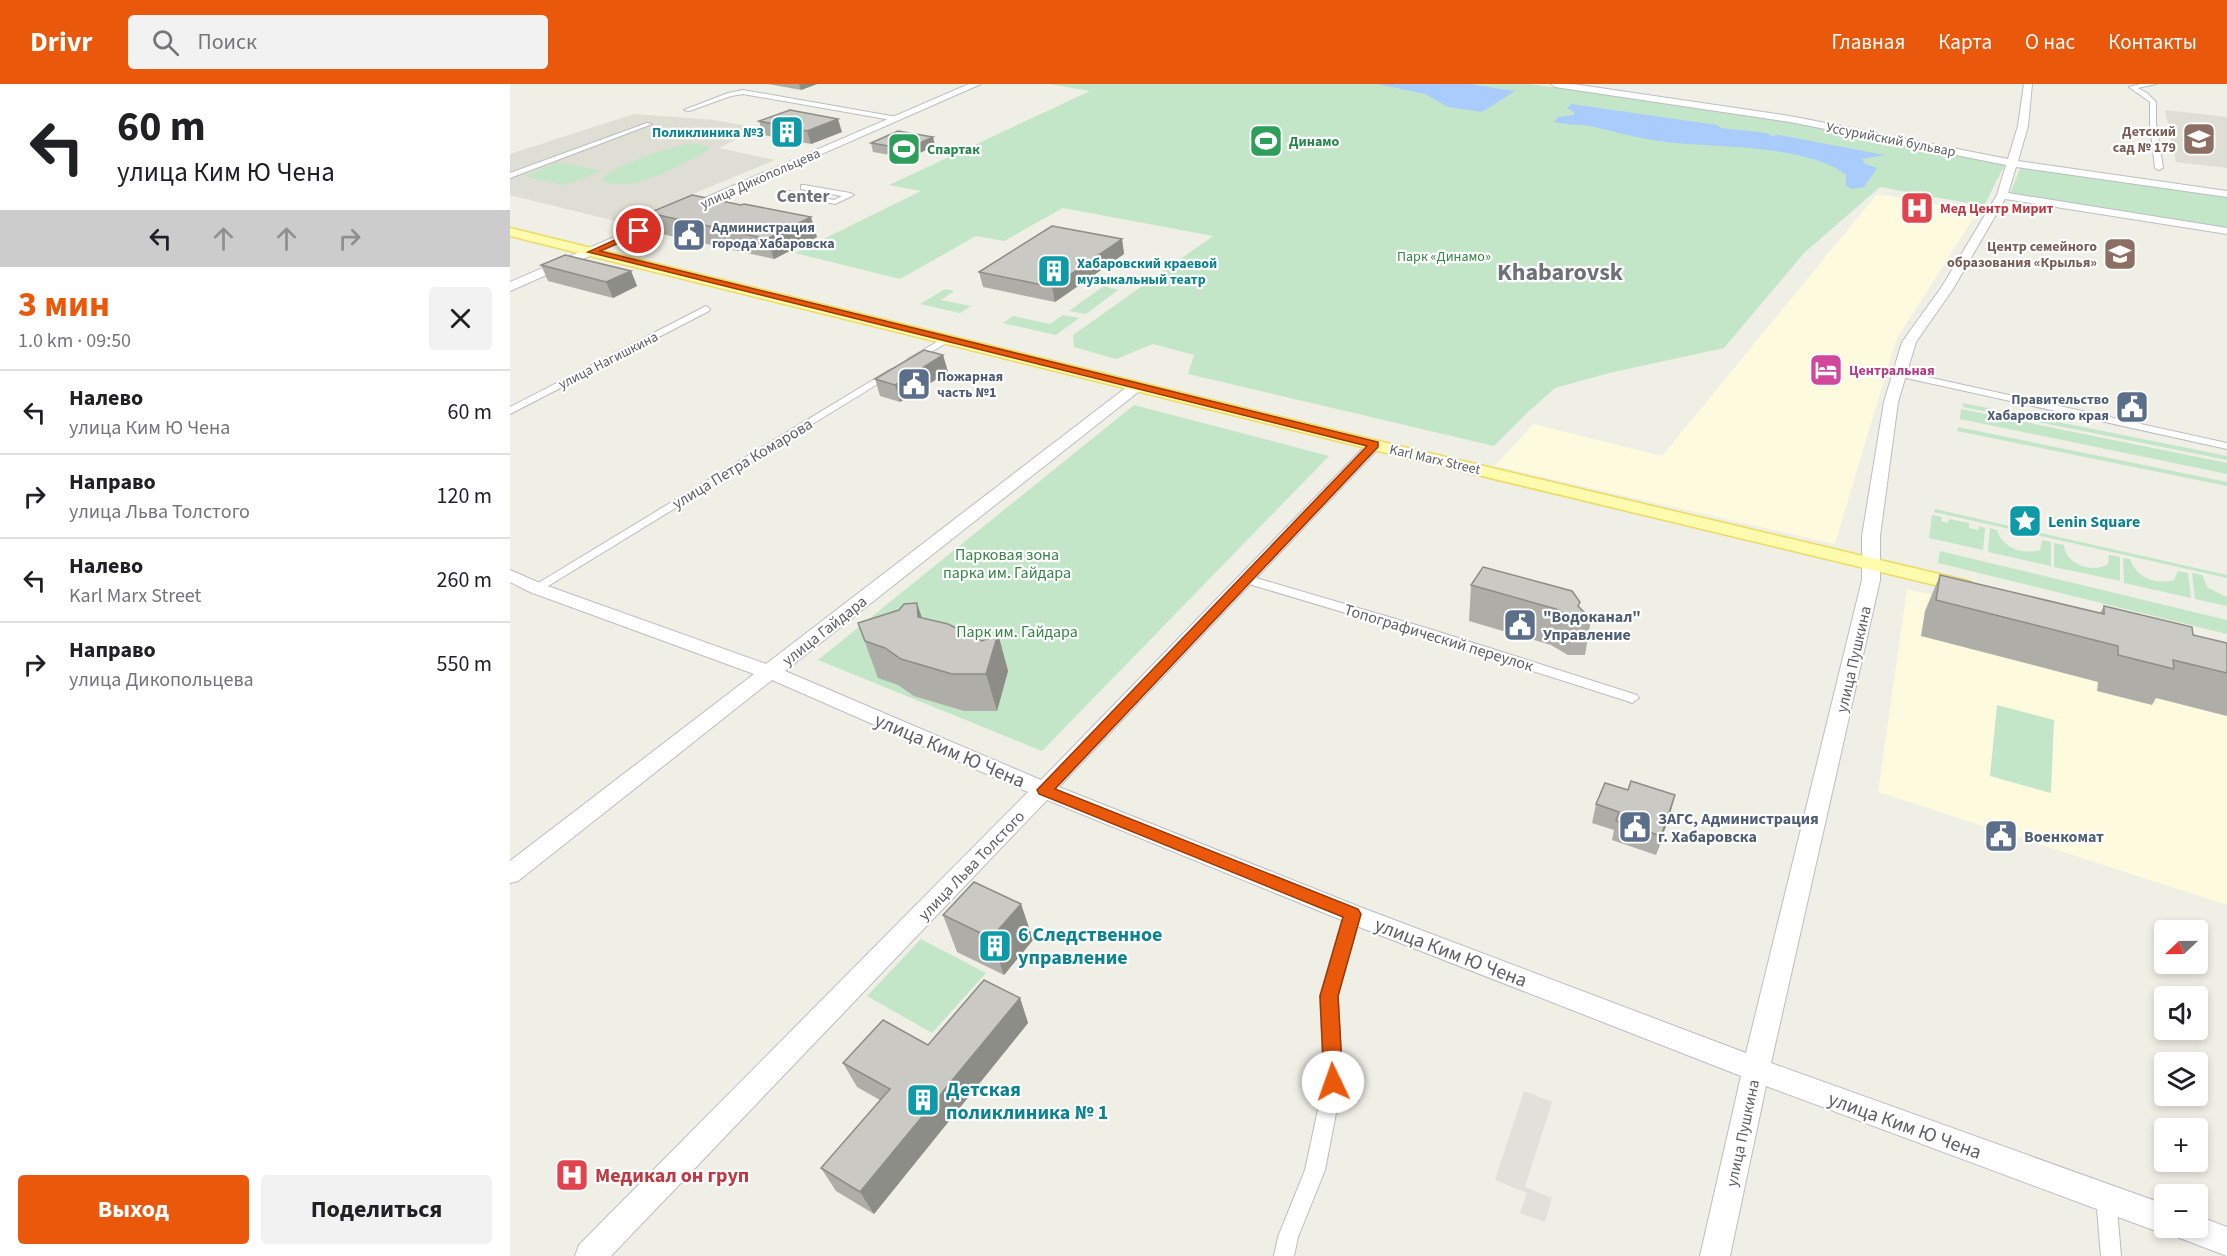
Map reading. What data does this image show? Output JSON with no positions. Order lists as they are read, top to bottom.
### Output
{
  "streets": {
    "main road": ["Karl Marx Street"],
    "street": [
      "Уссурийский бульвар",
      "улица Дикопольцева",
      "улица Нагишкина",
      "улица Петра Комарова",
      "улица Гайдара",
      "Топографический переулок",
      "улица Пушкина",
      "улица Ким Ю Чена",
      "улица Льва Толстого"
    ]
  },
  "crossings": [
    ["Уссурийский бульвар", "улица Пушкина"],
    ["улица Дикопольцева", "Karl Marx Street"],
    ["Karl Marx Street", "улица Петра Комарова"],
    ["Karl Marx Street", "улица Гайдара"],
    ["Karl Marx Street", "улица Пушкина"],
    ["Karl Marx Street", "улица Льва Толстого"],
    ["улица Петра Комарова", "улица Ким Ю Чена"],
    ["улица Гайдара", "улица Ким Ю Чена"],
    ["Топографический переулок", "улица Льва Толстого"],
    ["улица Пушкина", "улица Ким Ю Чена"],
    ["улица Ким Ю Чена", "улица Льва Толстого"]
  ],
  "districts": ["Center", "Khabarovsk"],
  "parks": ["Парк «Динамо»", "Парковая зона парка им. Гайдара", "Парк им. Гайдара"],
  "places": {
    "building": [
      "Поликлиника №3",
      "Хабаровский краевой музыкальный театр",
      "6 Следственное управление",
      "Детская поликлиника № 1"
    ],
    "school or university": ["Детский сад № 179", "Центр семейного образования «Крылья»"],
    "sports": ["Динамо", "Спартак"],
    "hospital": ["Мед Центр Мирит", "Медикал он груп"],
    "public building": [
      "Администрация города Хабаровска",
      "Пожарная часть №1",
      "Правительство Хабаровского края",
      "\"Водоканал\" Управление",
      "ЗАГС, Администрация г. Хабаровска",
      "Военкомат"
    ],
    "hotel": ["Центральная"],
    "place": ["Lenin Square"]
  },
  "north": "left",
  "page": {
    "header": "Drivr",
    "search": "Поиск",
    "nav": [
      "Главная",
      "Карта",
      "О нас",
      "Контакты"
    ],
    "turn": ["60 m", "улица Ким Ю Чена"],
    "heading": ["3 мин", "1.0 km · 09:50"],
    "list": [
      {
        "name": "Налево",
        "note": "улица Ким Ю Чена",
        "value": "60 m"
      },
      {
        "name": "Направо",
        "note": "улица Льва Толстого",
        "value": "120 m"
      },
      {
        "name": "Налево",
        "note": "Karl Marx Street",
        "value": "260 m"
      },
      {
        "name": "Направо",
        "note": "улица Дикопольцева",
        "value": "550 m"
      }
    ],
    "map_buttons": ["+", "−"],
    "buttons": ["Выход", "Поделиться"]
  }
}
